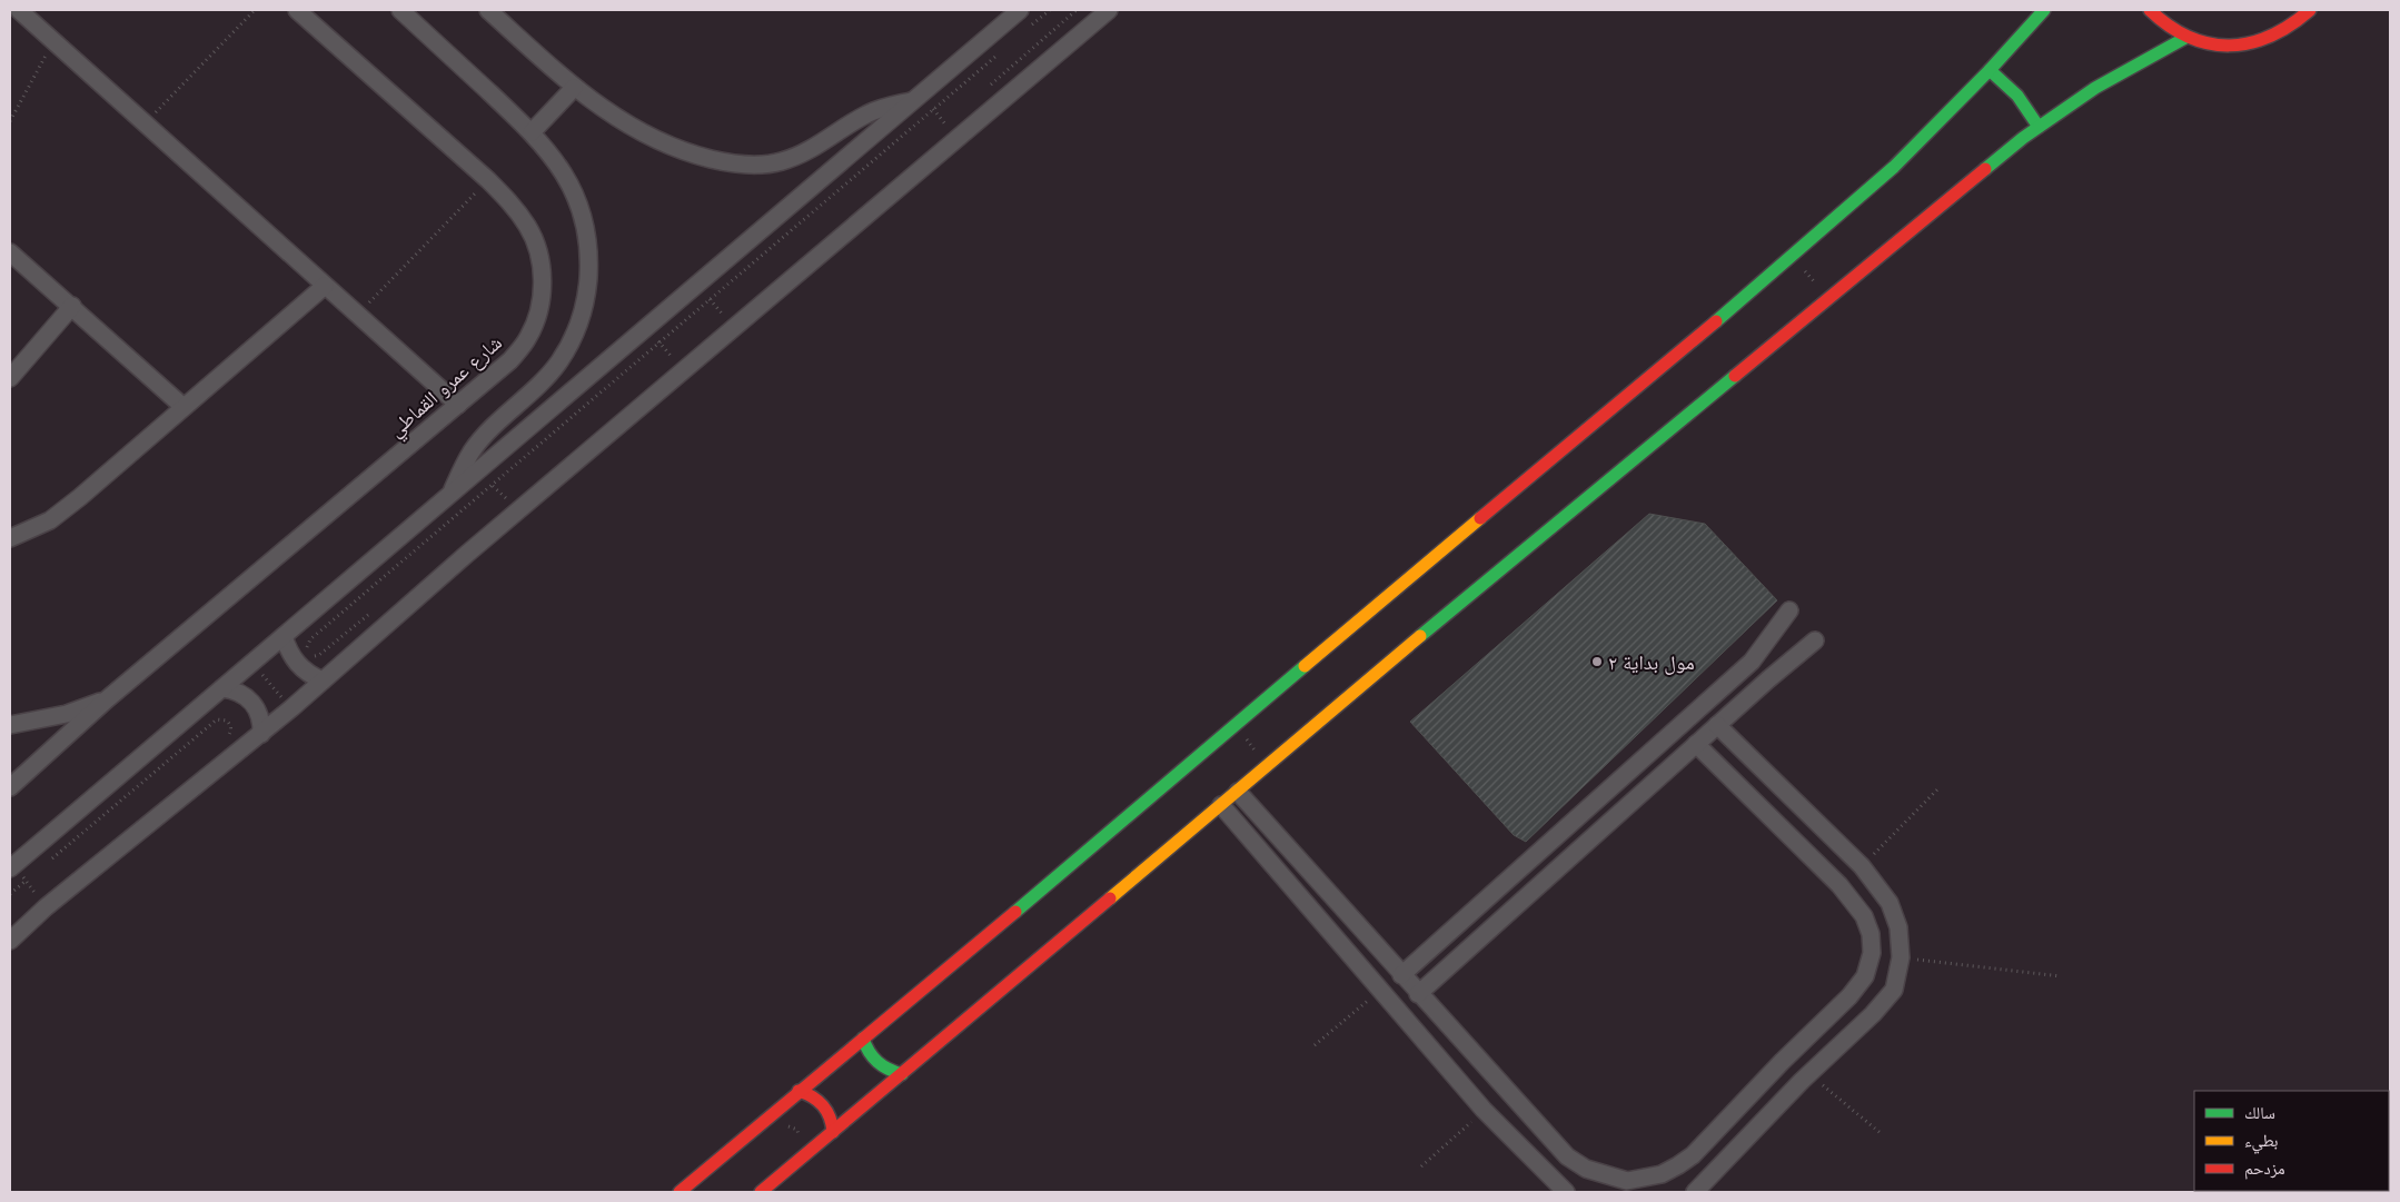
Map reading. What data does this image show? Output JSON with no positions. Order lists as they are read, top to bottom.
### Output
{
  "streets": {
    "street": ["شارع عمرو القماطي"]
  },
  "places": ["مول بداية ۲"],
  "legend": ["سالك", "بطيء", "مزدحم"]
}
